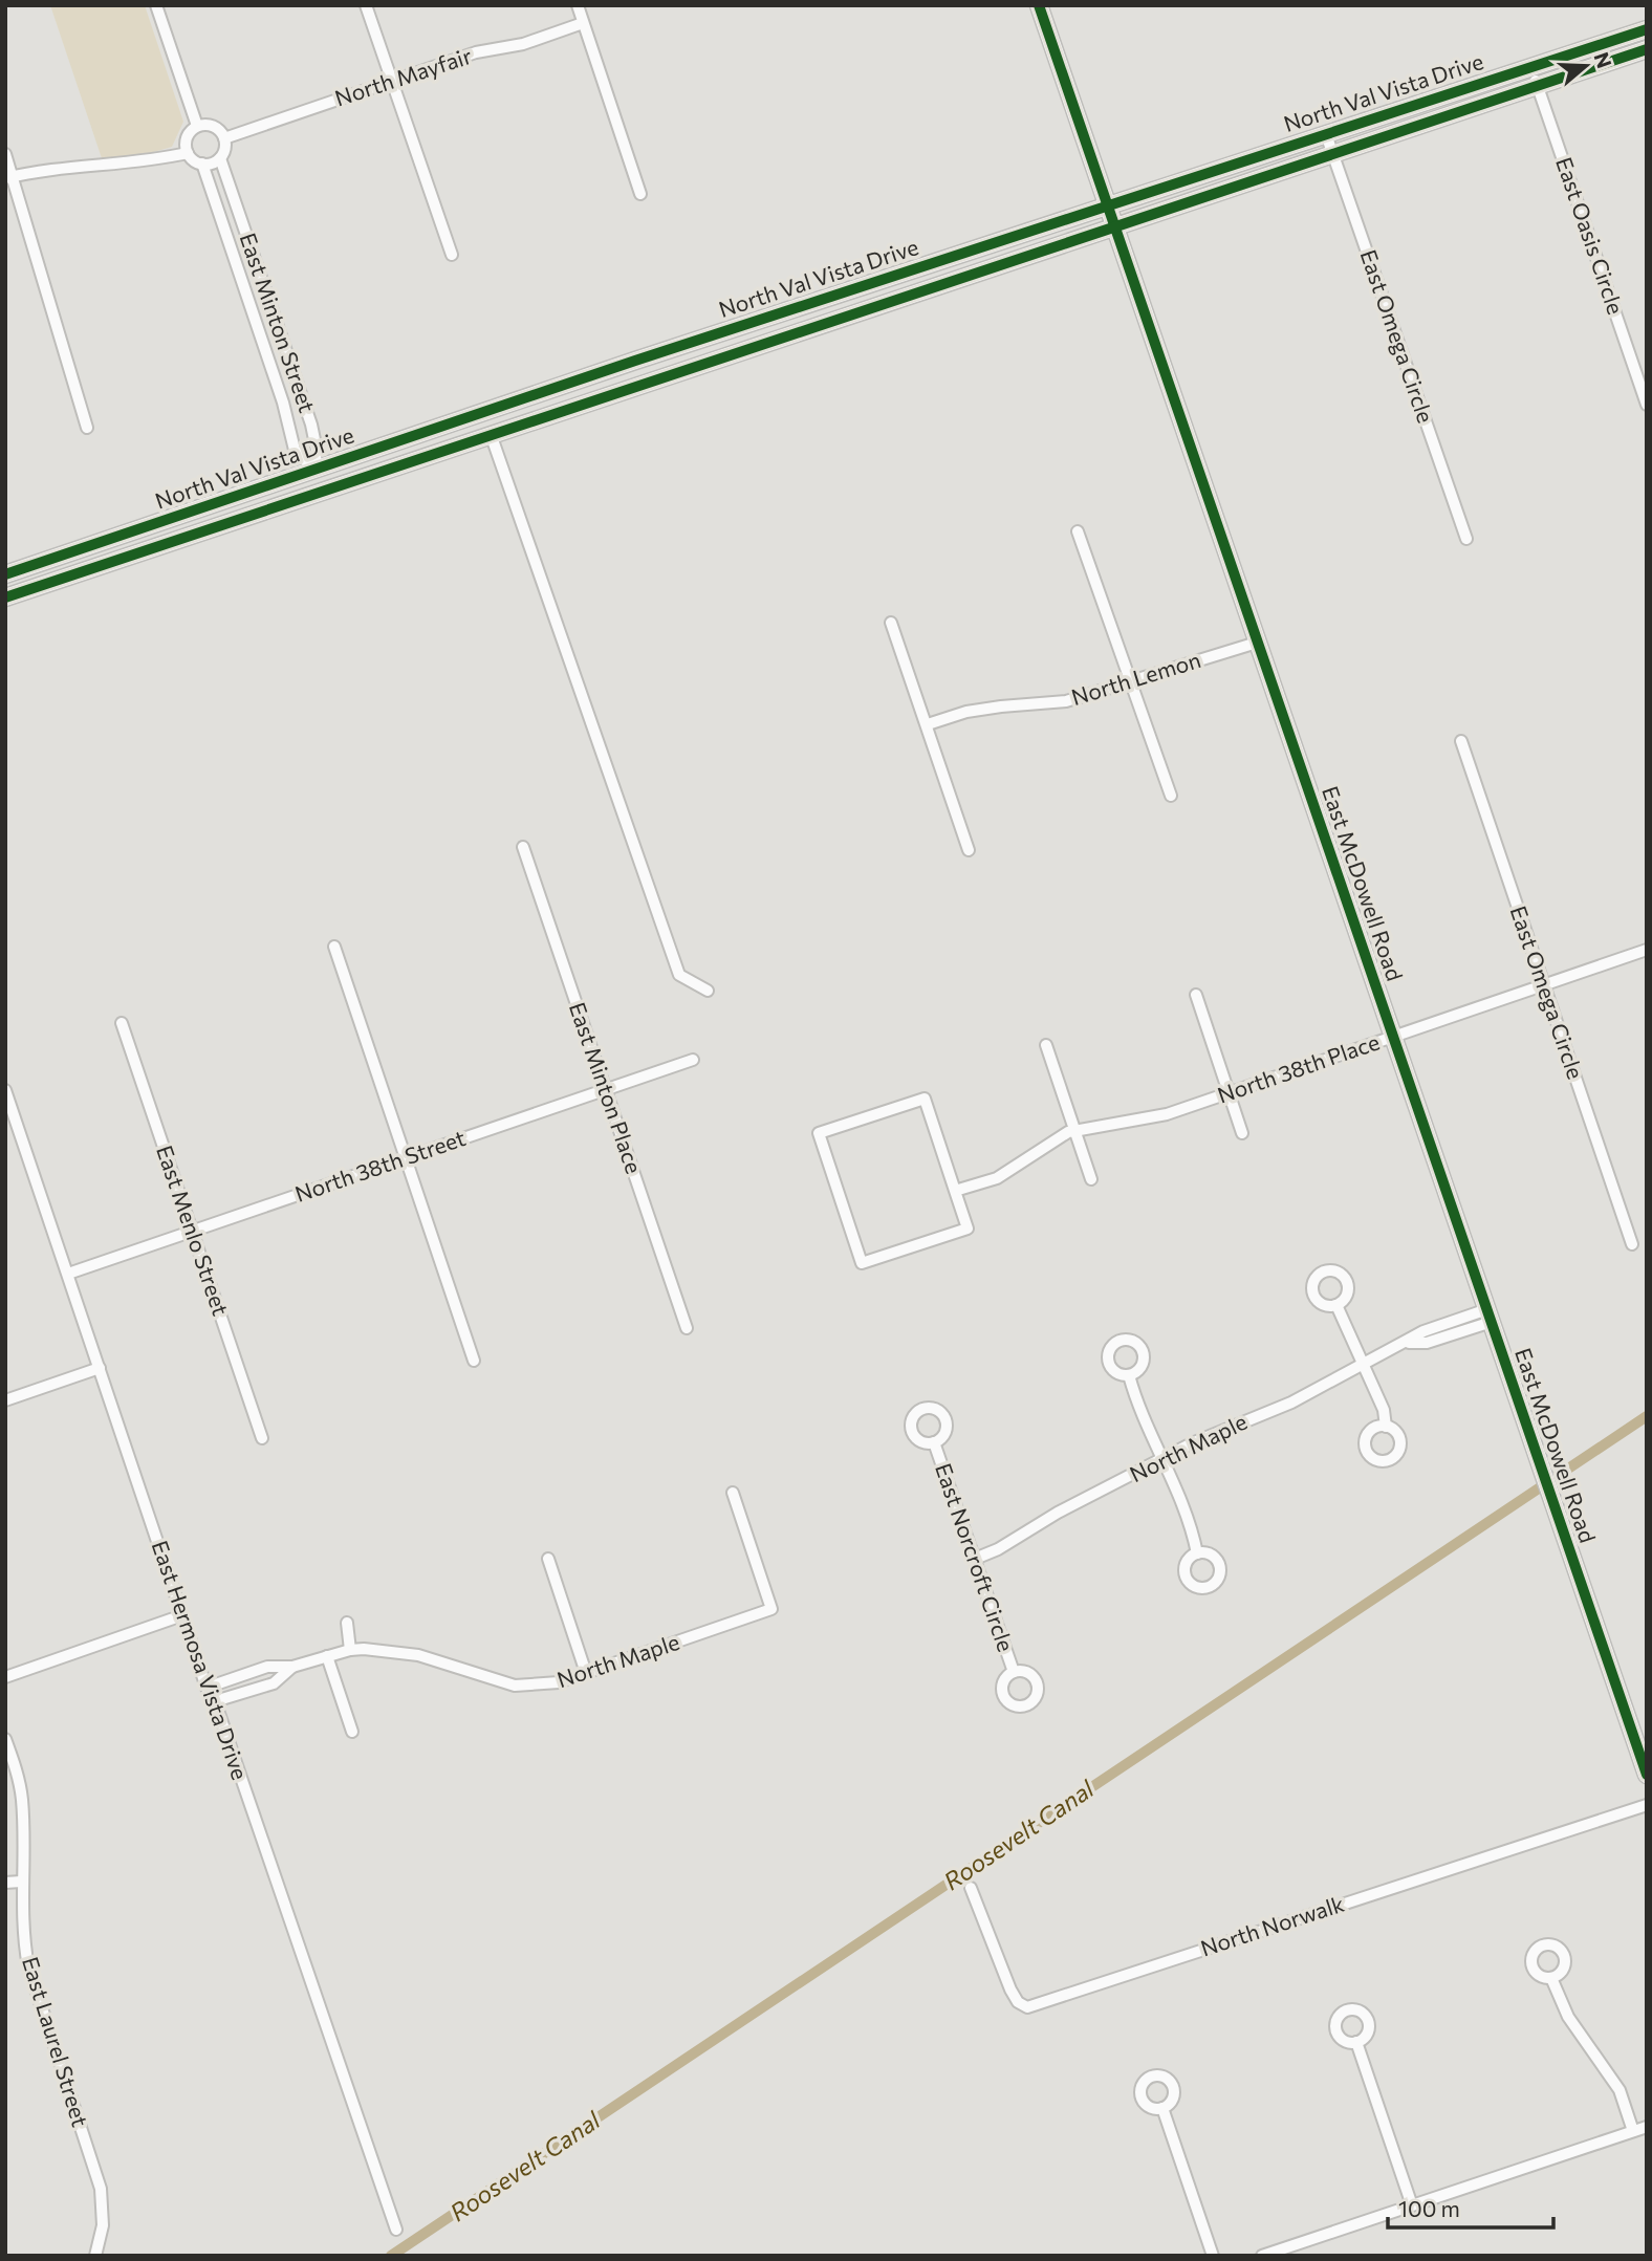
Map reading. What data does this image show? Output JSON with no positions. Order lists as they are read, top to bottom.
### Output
{
  "streets": {
    "main road": ["North Val Vista Drive", "East McDowell Road"],
    "street": [
      "North Mayfair",
      "East Oasis Circle",
      "East Minton Street",
      "East Omega Circle",
      "North Lemon",
      "North 38th Place",
      "East Minton Place",
      "North 38th Street",
      "East Menlo Street",
      "North Maple",
      "East Norcroft Circle",
      "East Hermosa Vista Drive",
      "North Norwalk",
      "East Laurel Street"
    ]
  },
  "crossings": [
    ["North Mayfair", "East Minton Street"],
    ["North Val Vista Drive", "East Oasis Circle"],
    ["North Val Vista Drive", "East Minton Street"],
    ["North Val Vista Drive", "East Omega Circle"],
    ["North Val Vista Drive", "East McDowell Road"],
    ["East Omega Circle", "North 38th Place"],
    ["North Lemon", "East McDowell Road"],
    ["East McDowell Road", "North 38th Place"],
    ["East McDowell Road", "North Maple"],
    ["East Minton Place", "North 38th Street"],
    ["North 38th Street", "East Menlo Street"],
    ["North 38th Street", "East Hermosa Vista Drive"],
    ["North Maple", "East Norcroft Circle"],
    ["North Maple", "East Hermosa Vista Drive"]
  ],
  "water": ["Roosevelt Canal"],
  "scale_bar": "100 m",
  "north": "right"
}
